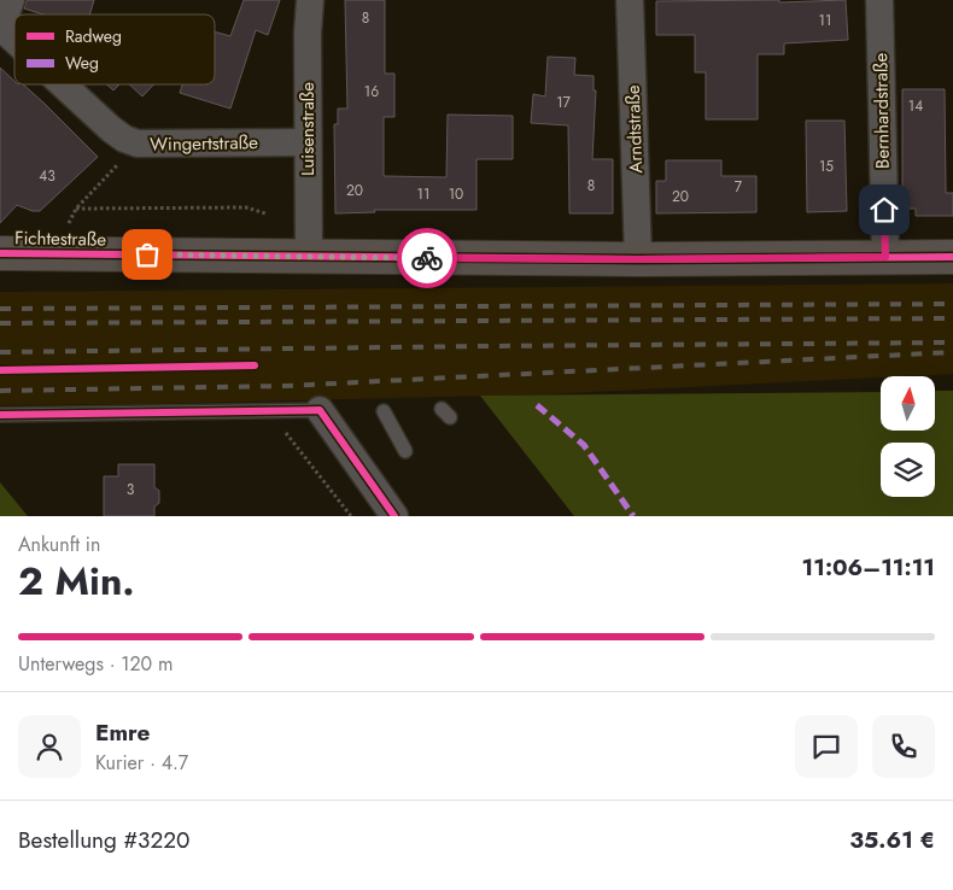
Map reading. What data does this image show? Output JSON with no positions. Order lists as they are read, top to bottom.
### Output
{
  "streets": {
    "main road": ["Fichtestraße"],
    "street": [
      "Bernhardstraße",
      "Luisenstraße",
      "Arndtstraße",
      "Wingertstraße"
    ]
  },
  "crossings": [
    ["Bernhardstraße", "Fichtestraße"],
    ["Luisenstraße", "Wingertstraße"],
    ["Luisenstraße", "Fichtestraße"],
    ["Arndtstraße", "Fichtestraße"]
  ],
  "house_numbers": [
    "8",
    "11",
    "16",
    "17",
    "14",
    "15",
    "43",
    "8",
    "7",
    "20",
    "11",
    "10",
    "20",
    "3"
  ],
  "legend": ["Radweg", "Weg"],
  "north": "top",
  "page": {
    "heading": ["2 Min.", "Ankunft in", "11:06–11:11"],
    "panel": [
      "Emre",
      "Kurier · 4.7",
      "Bestellung #3220",
      "35.61 €"
    ],
    "bar": "Unterwegs · 120 m"
  }
}
